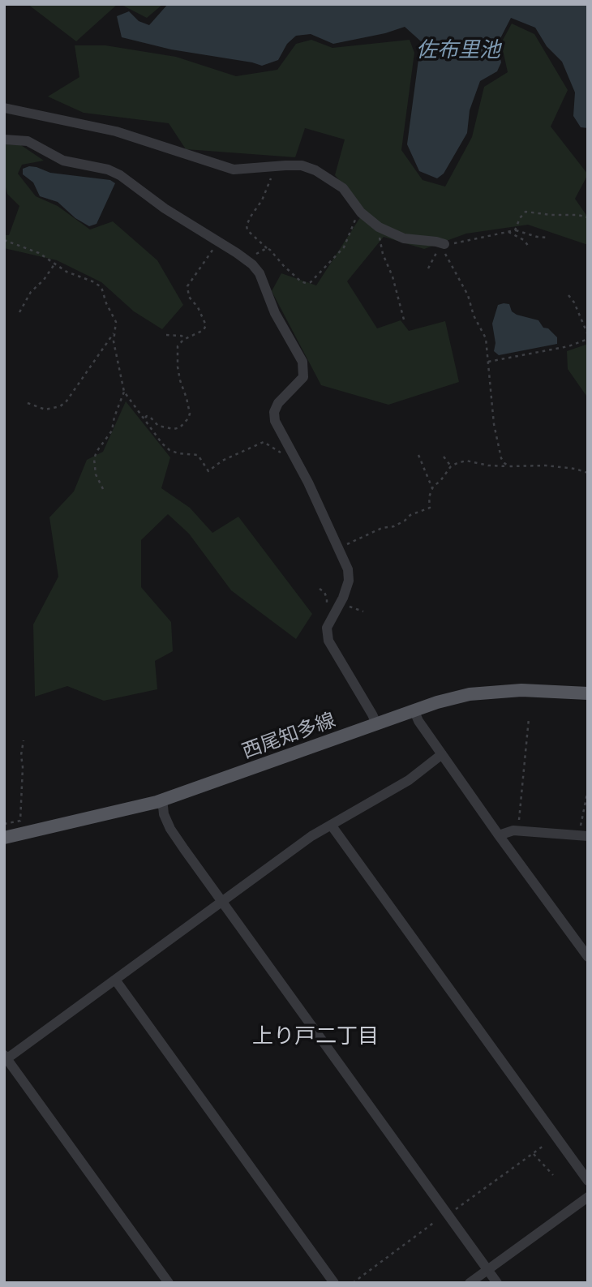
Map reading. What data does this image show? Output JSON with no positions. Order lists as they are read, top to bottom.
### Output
{
  "streets": {
    "main road": ["西尾知多線"]
  },
  "districts": ["上り戸二丁目"],
  "water": ["佐布里池"]
}
